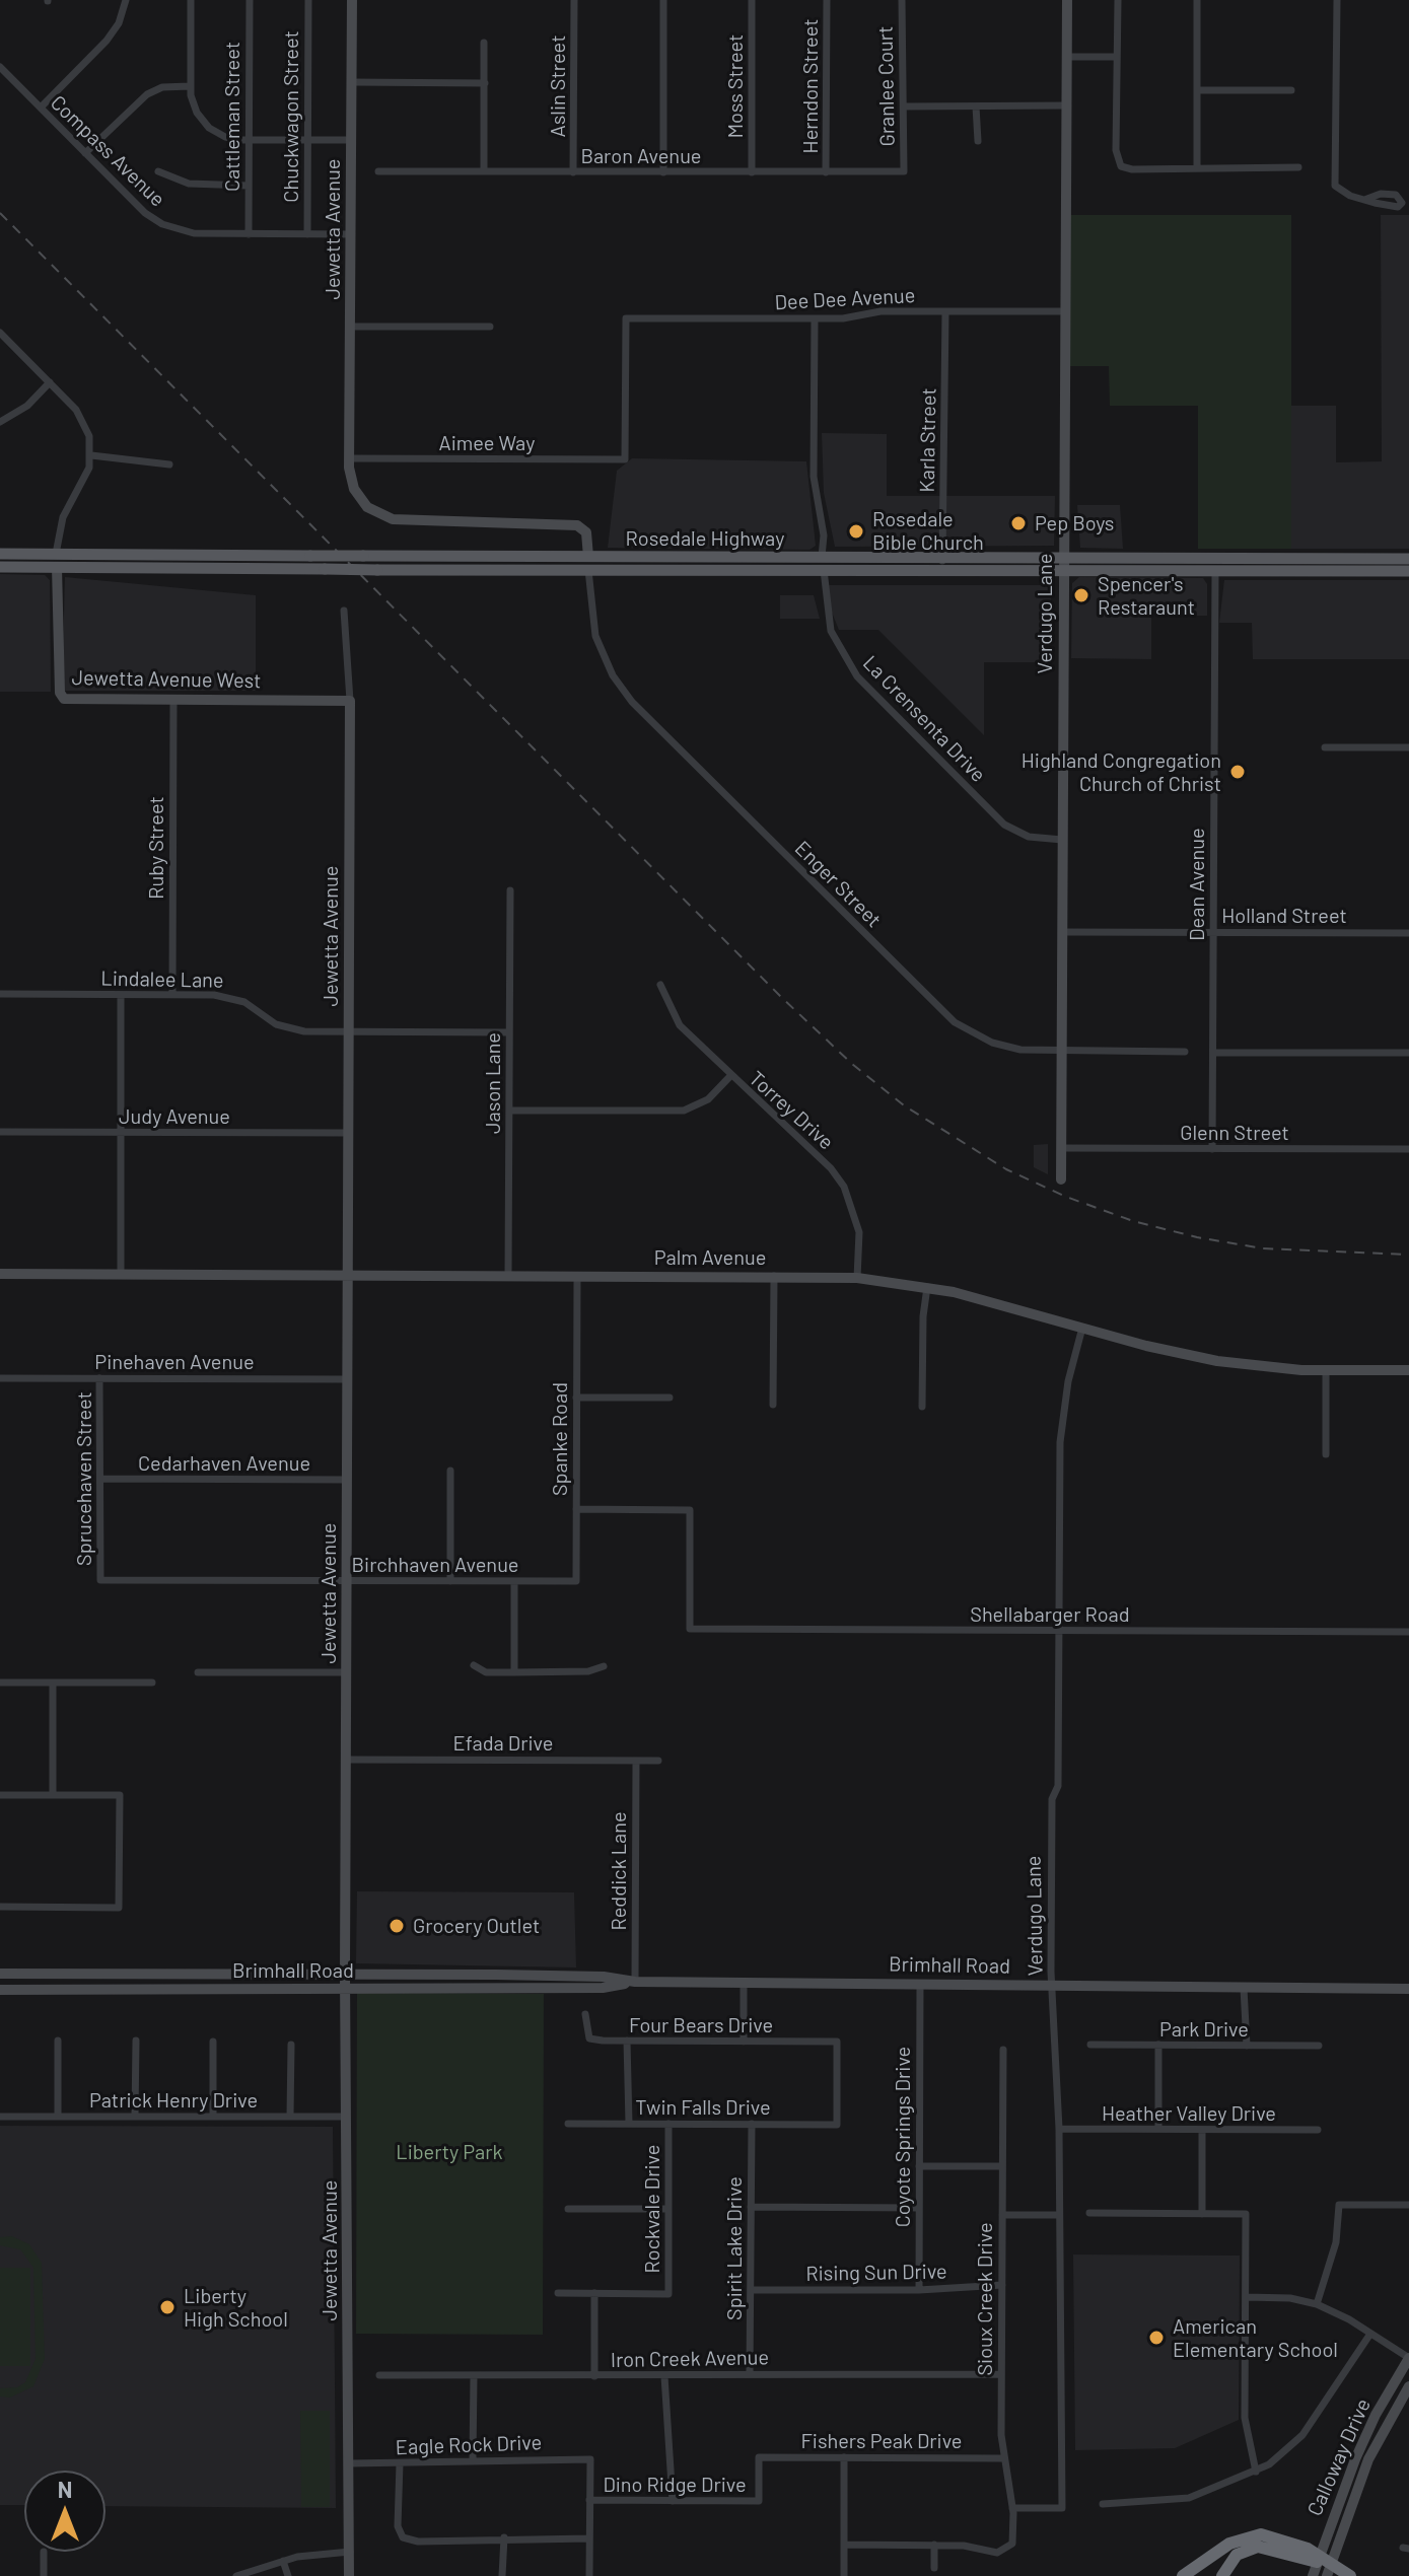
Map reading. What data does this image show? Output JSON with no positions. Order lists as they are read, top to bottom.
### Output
{
  "streets": {
    "main road": ["Rosedale Highway"],
    "street": [
      "Aslin Street",
      "Moss Street",
      "Herndon Street",
      "Granlee Court",
      "Cattleman Street",
      "Chuckwagon Street",
      "Compass Avenue",
      "Baron Avenue",
      "Jewetta Avenue",
      "Dee Dee Avenue",
      "Karla Street",
      "Aimee Way",
      "Verdugo Lane",
      "Jewetta Avenue West",
      "La Crensenta Drive",
      "Ruby Street",
      "Enger Street",
      "Dean Avenue",
      "Holland Street",
      "Lindalee Lane",
      "Jason Lane",
      "Torrey Drive",
      "Judy Avenue",
      "Glenn Street",
      "Palm Avenue",
      "Pinehaven Avenue",
      "Spanke Road",
      "Cedarhaven Avenue",
      "Sprucehaven Street",
      "Birchhaven Avenue",
      "Shellabarger Road",
      "Efada Drive",
      "Reddick Lane",
      "Brimhall Road",
      "Four Bears Drive",
      "Park Drive",
      "Patrick Henry Drive",
      "Twin Falls Drive",
      "Heather Valley Drive",
      "Coyote Springs Drive",
      "Rockvale Drive",
      "Spirit Lake Drive",
      "Rising Sun Drive",
      "Sioux Creek Drive",
      "Iron Creek Avenue",
      "Fishers Peak Drive",
      "Eagle Rock Drive",
      "Calloway Drive",
      "Dino Ridge Drive"
    ]
  },
  "crossings": [
    ["Aslin Street", "Baron Avenue"],
    ["Moss Street", "Baron Avenue"],
    ["Herndon Street", "Baron Avenue"],
    ["Granlee Court", "Baron Avenue"],
    ["Cattleman Street", "Compass Avenue"],
    ["Chuckwagon Street", "Compass Avenue"],
    ["Compass Avenue", "Jewetta Avenue"],
    ["Jewetta Avenue", "Aimee Way"],
    ["Jewetta Avenue", "Rosedale Highway"],
    ["Jewetta Avenue", "Jewetta Avenue West"],
    ["Jewetta Avenue", "Lindalee Lane"],
    ["Jewetta Avenue", "Judy Avenue"],
    ["Jewetta Avenue", "Palm Avenue"],
    ["Jewetta Avenue", "Pinehaven Avenue"],
    ["Jewetta Avenue", "Cedarhaven Avenue"],
    ["Jewetta Avenue", "Birchhaven Avenue"],
    ["Jewetta Avenue", "Efada Drive"],
    ["Jewetta Avenue", "Brimhall Road"],
    ["Jewetta Avenue", "Patrick Henry Drive"],
    ["Jewetta Avenue", "Eagle Rock Drive"],
    ["Dee Dee Avenue", "Karla Street"],
    ["Dee Dee Avenue", "Aimee Way"],
    ["Dee Dee Avenue", "Verdugo Lane"],
    ["Dee Dee Avenue", "La Crensenta Drive"],
    ["Karla Street", "Rosedale Highway"],
    ["Rosedale Highway", "Verdugo Lane"],
    ["Rosedale Highway", "Jewetta Avenue West"],
    ["Rosedale Highway", "La Crensenta Drive"],
    ["Rosedale Highway", "Enger Street"],
    ["Rosedale Highway", "Dean Avenue"],
    ["Verdugo Lane", "La Crensenta Drive"],
    ["Verdugo Lane", "Enger Street"],
    ["Verdugo Lane", "Holland Street"],
    ["Verdugo Lane", "Glenn Street"],
    ["Verdugo Lane", "Palm Avenue"],
    ["Verdugo Lane", "Shellabarger Road"],
    ["Verdugo Lane", "Brimhall Road"],
    ["Verdugo Lane", "Heather Valley Drive"],
    ["Verdugo Lane", "Sioux Creek Drive"],
    ["Jewetta Avenue West", "Ruby Street"],
    ["Ruby Street", "Lindalee Lane"],
    ["Dean Avenue", "Holland Street"],
    ["Dean Avenue", "Glenn Street"],
    ["Lindalee Lane", "Jason Lane"],
    ["Jason Lane", "Palm Avenue"],
    ["Torrey Drive", "Palm Avenue"],
    ["Palm Avenue", "Spanke Road"],
    ["Pinehaven Avenue", "Sprucehaven Street"],
    ["Spanke Road", "Birchhaven Avenue"],
    ["Spanke Road", "Shellabarger Road"],
    ["Cedarhaven Avenue", "Sprucehaven Street"],
    ["Sprucehaven Street", "Birchhaven Avenue"],
    ["Efada Drive", "Reddick Lane"],
    ["Reddick Lane", "Brimhall Road"],
    ["Brimhall Road", "Coyote Springs Drive"],
    ["Four Bears Drive", "Twin Falls Drive"],
    ["Twin Falls Drive", "Rockvale Drive"],
    ["Twin Falls Drive", "Spirit Lake Drive"],
    ["Coyote Springs Drive", "Rising Sun Drive"],
    ["Spirit Lake Drive", "Rising Sun Drive"],
    ["Spirit Lake Drive", "Iron Creek Avenue"],
    ["Rising Sun Drive", "Sioux Creek Drive"],
    ["Sioux Creek Drive", "Iron Creek Avenue"],
    ["Sioux Creek Drive", "Fishers Peak Drive"],
    ["Fishers Peak Drive", "Dino Ridge Drive"],
    ["Eagle Rock Drive", "Dino Ridge Drive"]
  ],
  "parks": ["Liberty Park"],
  "places": [
    "Pep Boys",
    "Rosedale Bible Church",
    "Spencer's Restaraunt",
    "Highland Congregation Church of Christ",
    "Grocery Outlet",
    "Liberty High School",
    "American Elementary School"
  ],
  "north": "top"
}
